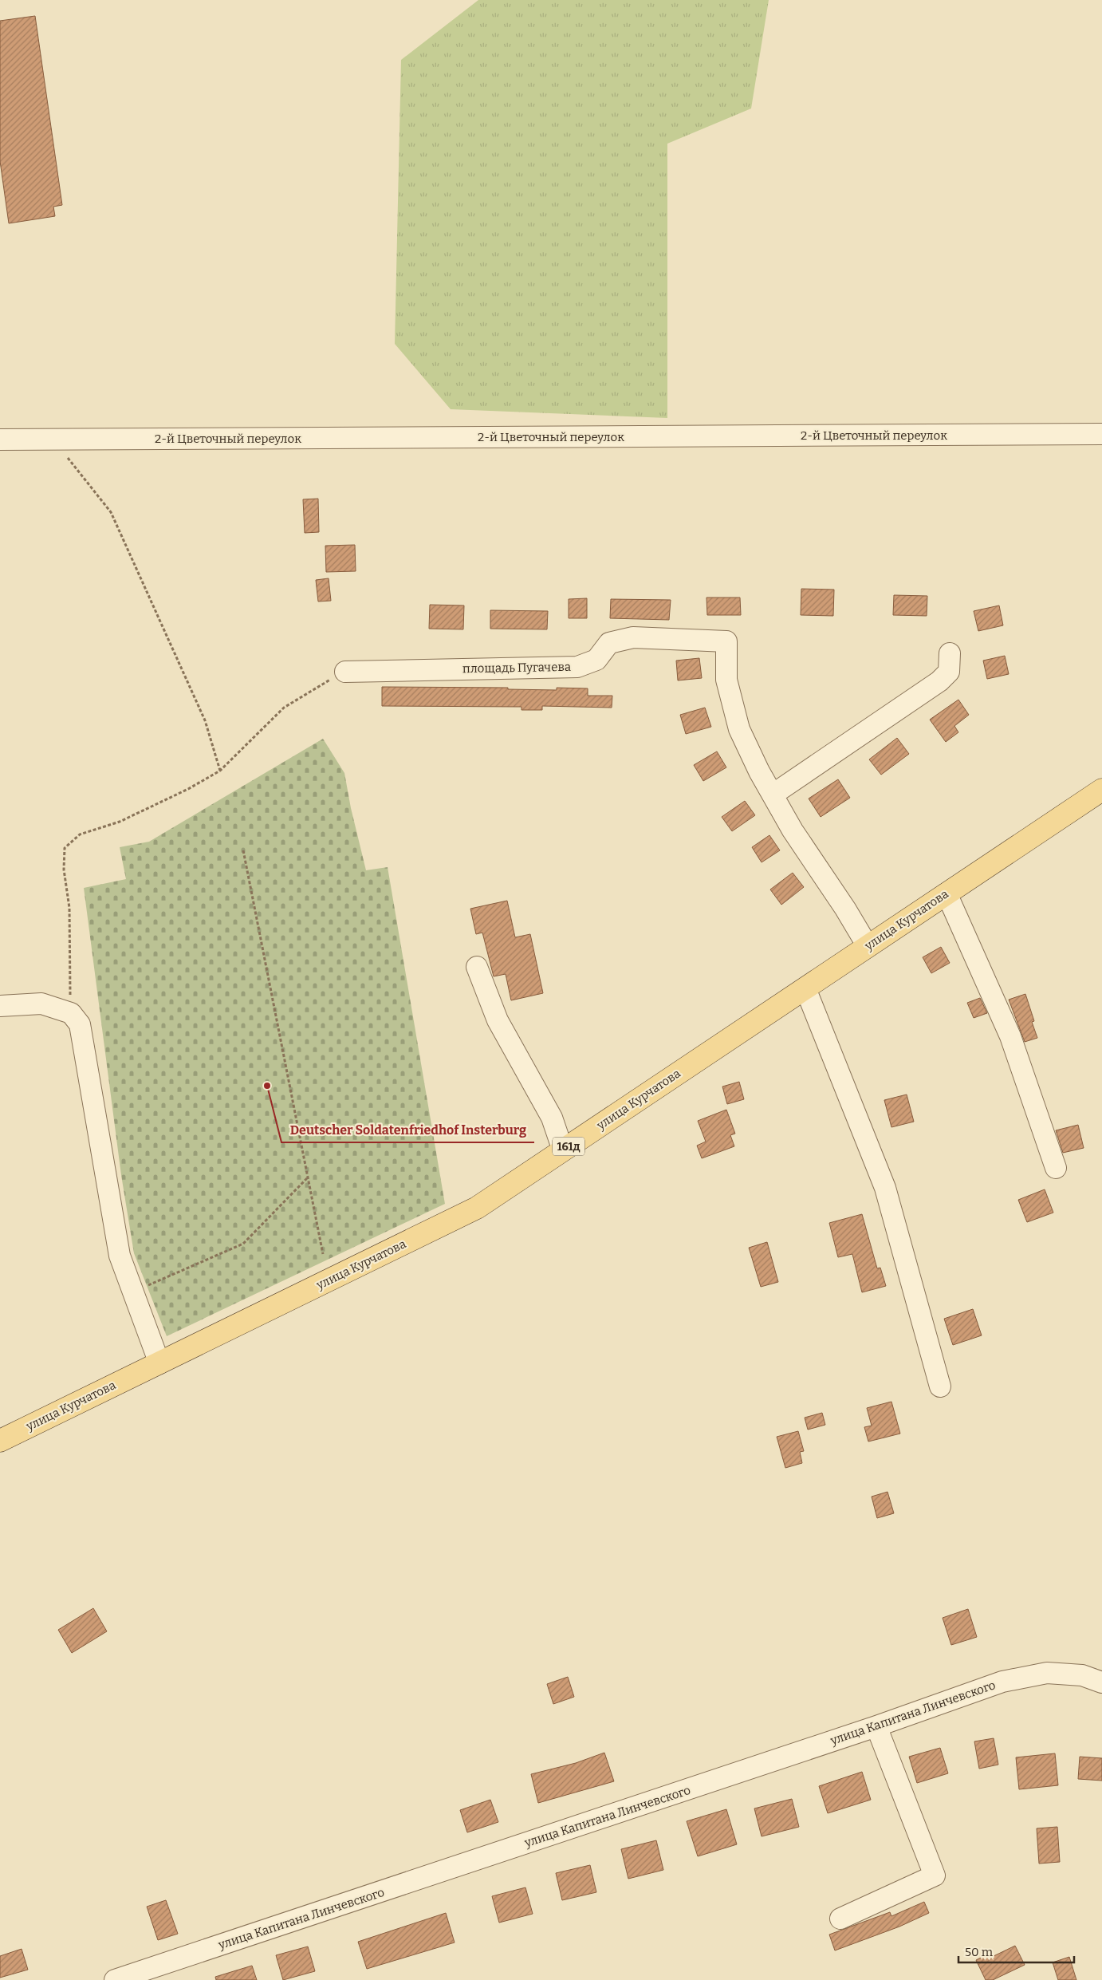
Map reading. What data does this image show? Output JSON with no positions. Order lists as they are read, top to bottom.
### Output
{
  "streets": {
    "main road": ["улица Курчатова", "161д"],
    "street": ["2-й Цветочный переулок", "площадь Пугачева", "улица Капитана Линчевского"]
  },
  "places": ["Deutscher Soldatenfriedhof Insterburg"],
  "scale_bar": "50 m"
}
